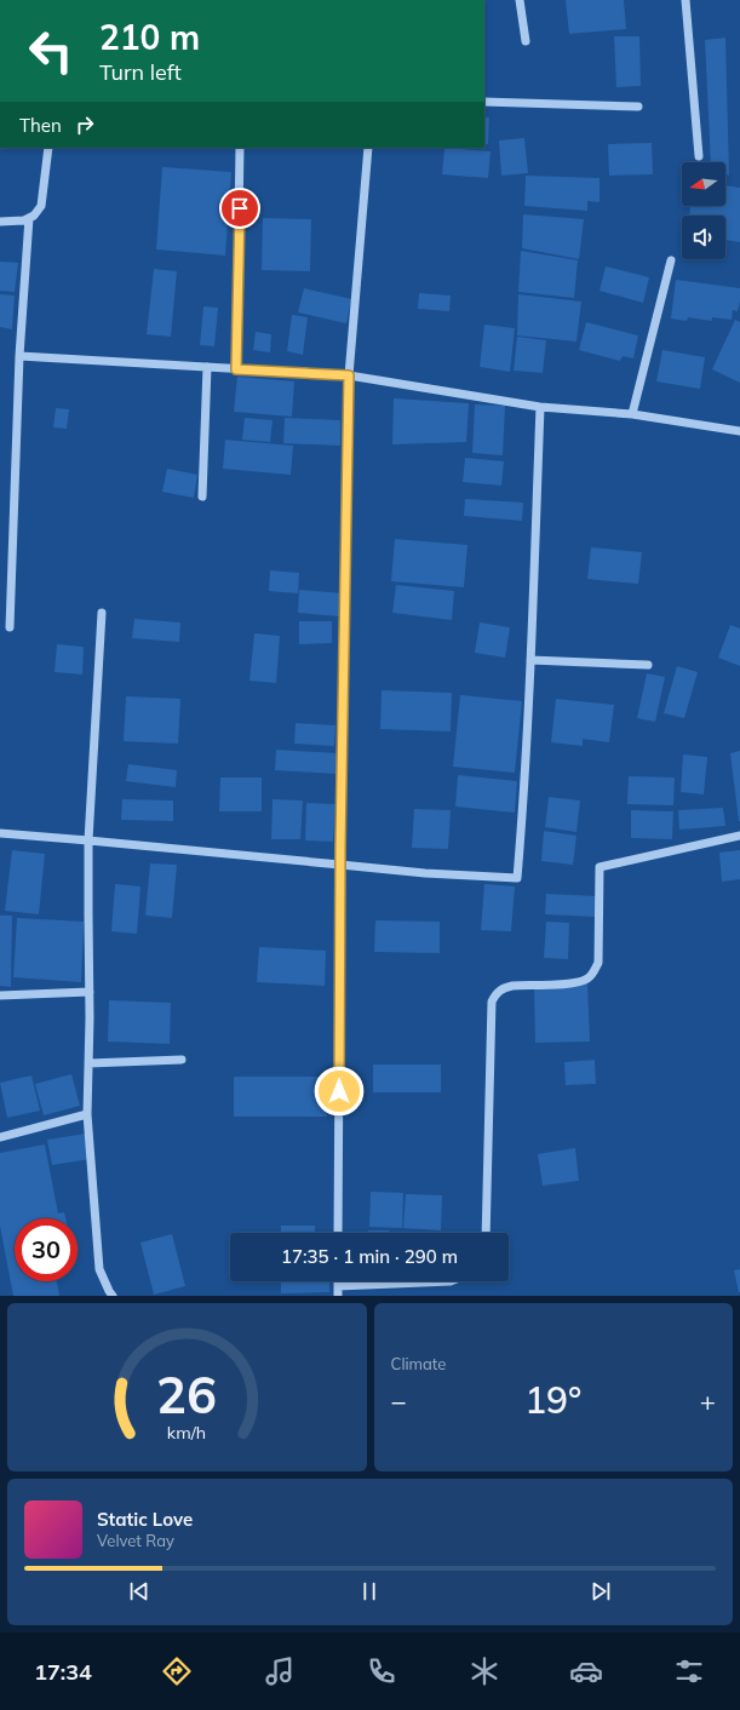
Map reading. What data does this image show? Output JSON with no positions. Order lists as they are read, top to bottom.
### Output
{
  "north": "left",
  "page": {
    "turn": ["210 m", "Turn left"],
    "then": "Then",
    "limit": "30",
    "trip": "17:35 · 1 min · 290 m",
    "tile": "Climate",
    "heat": ["−", "19°", "+"],
    "song": ["Static Love", "Velvet Ray"],
    "tabs": "17:34",
    "gauge": ["26", "km/h"]
  }
}
